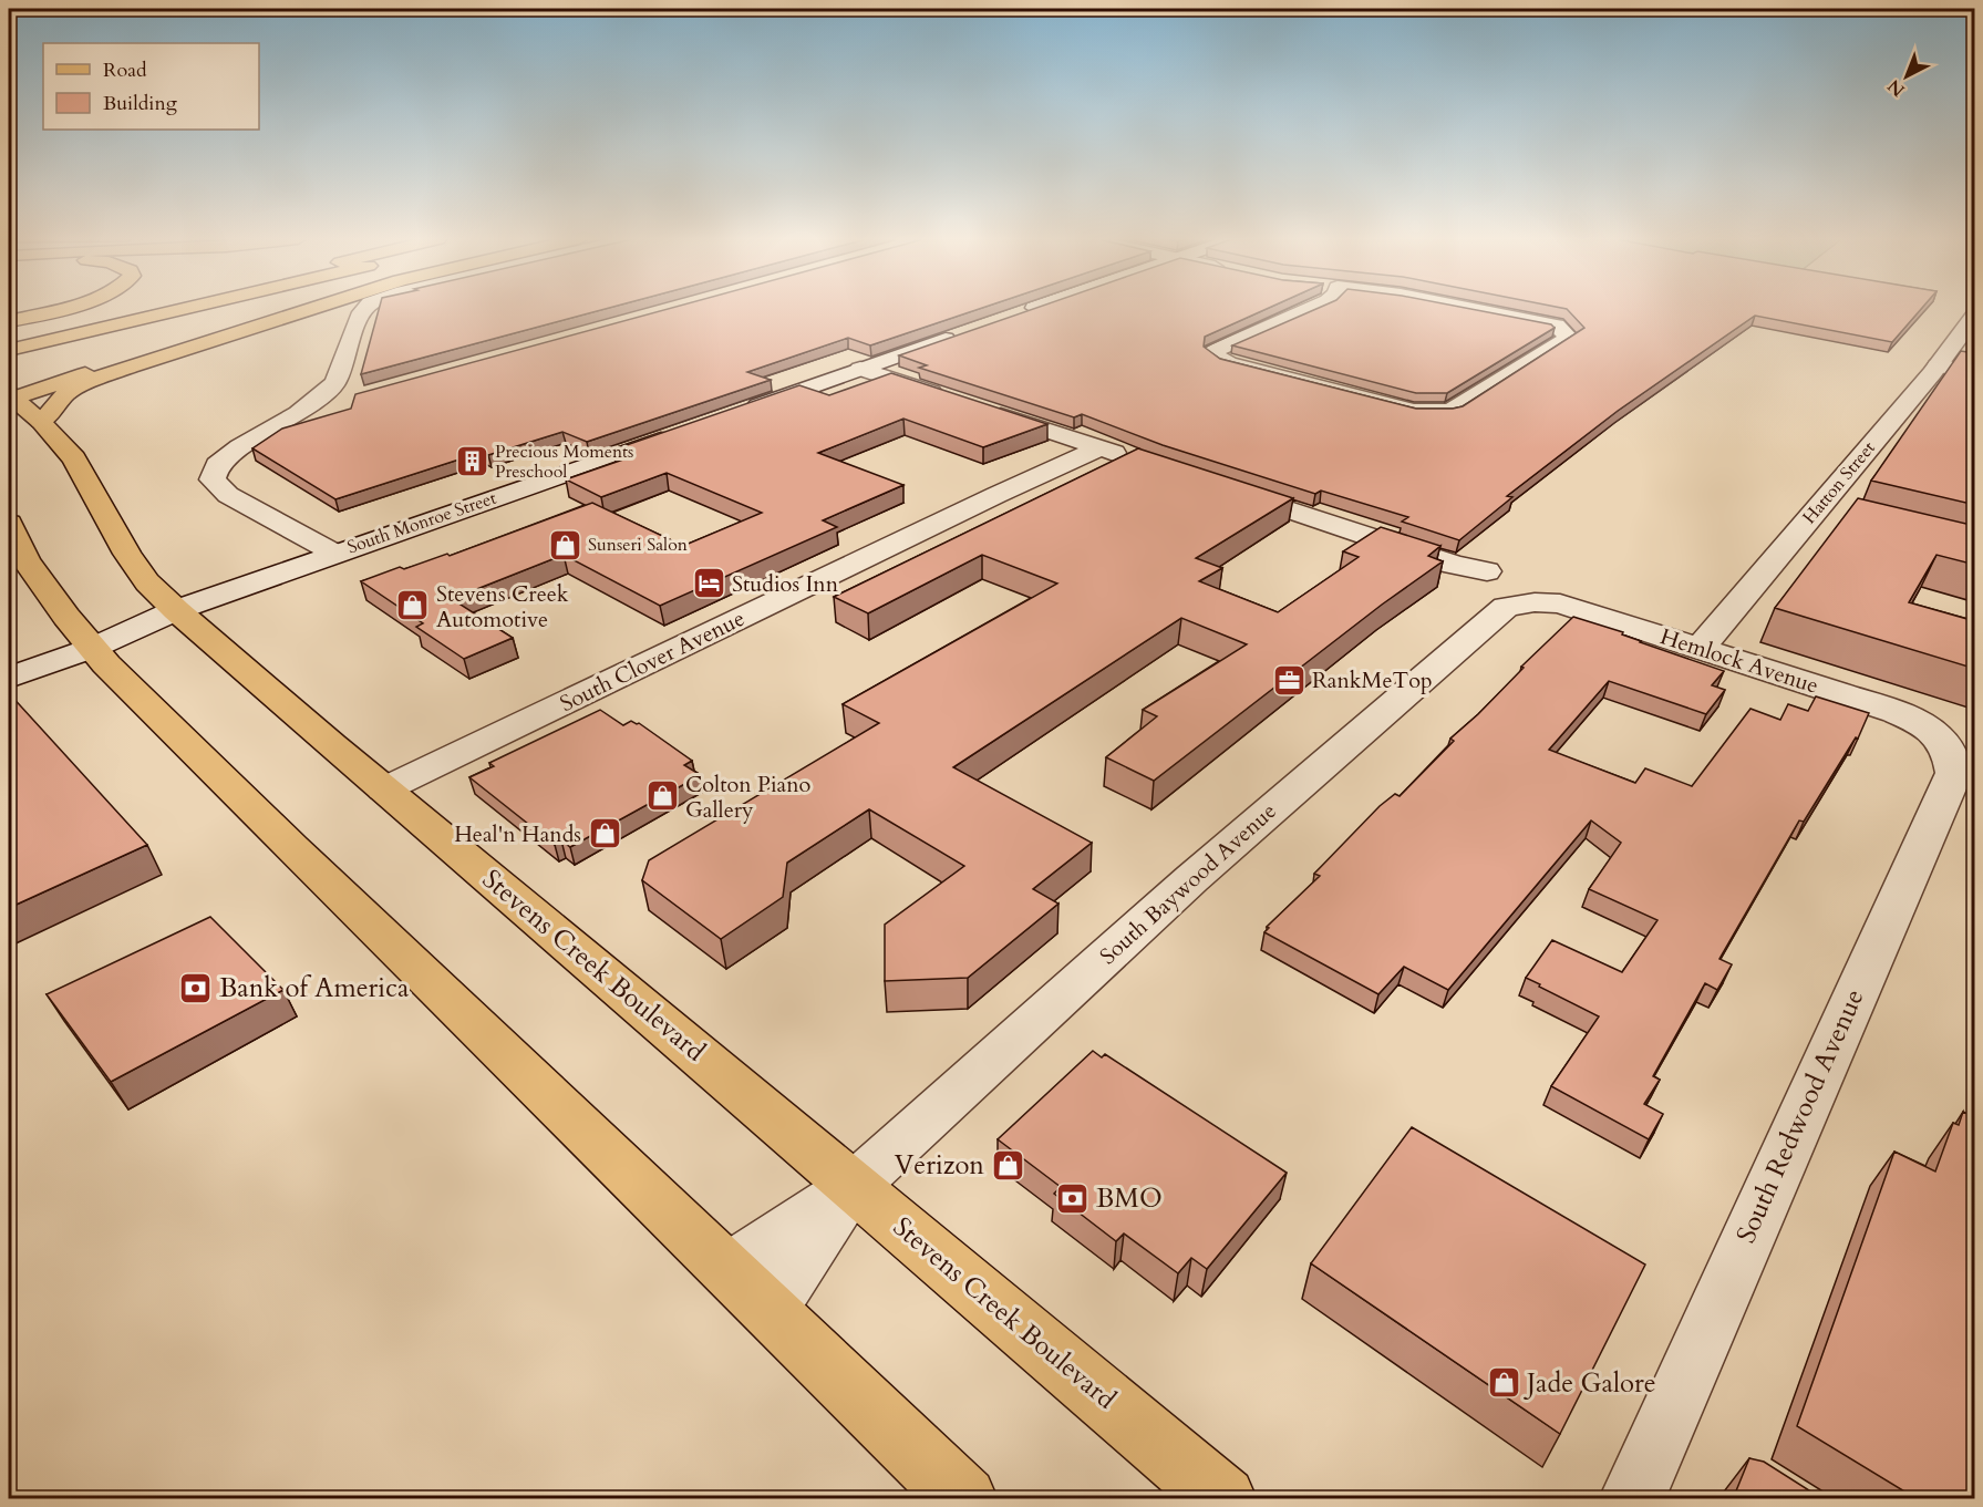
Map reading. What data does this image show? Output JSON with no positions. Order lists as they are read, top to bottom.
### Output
{
  "streets": {
    "main road": ["Stevens Creek Boulevard"],
    "street": [
      "Hatton Street",
      "South Monroe Street",
      "South Clover Avenue",
      "Hemlock Avenue",
      "South Baywood Avenue",
      "South Redwood Avenue"
    ]
  },
  "crossings": [
    ["Hatton Street", "Hemlock Avenue"],
    ["South Monroe Street", "Stevens Creek Boulevard"],
    ["South Clover Avenue", "Stevens Creek Boulevard"],
    ["Hemlock Avenue", "South Baywood Avenue"],
    ["Hemlock Avenue", "South Redwood Avenue"],
    ["South Baywood Avenue", "Stevens Creek Boulevard"]
  ],
  "places": {
    "building": ["Precious Moments Preschool"],
    "shop": [
      "Sunseri Salon",
      "Stevens Creek Automotive",
      "Colton Piano Gallery",
      "Heal'n Hands",
      "Verizon",
      "Jade Galore"
    ],
    "hotel": ["Studios Inn"],
    "office": ["RankMeTop"],
    "bank": ["Bank of America", "BMO"]
  },
  "legend": ["Road", "Building"],
  "north": "bottom left"
}
